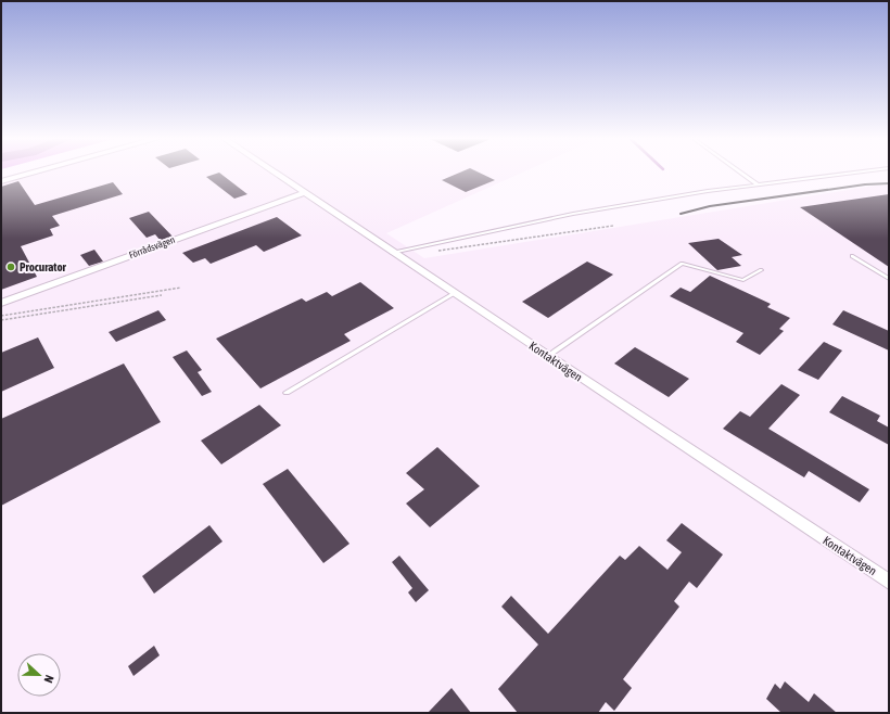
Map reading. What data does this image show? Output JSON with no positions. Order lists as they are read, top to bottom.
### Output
{
  "streets": {
    "street": ["Förrådsvägen", "Kontaktvägen"]
  },
  "crossings": [
    ["Förrådsvägen", "Kontaktvägen"]
  ],
  "places": ["Procurator"],
  "north": "right"
}
